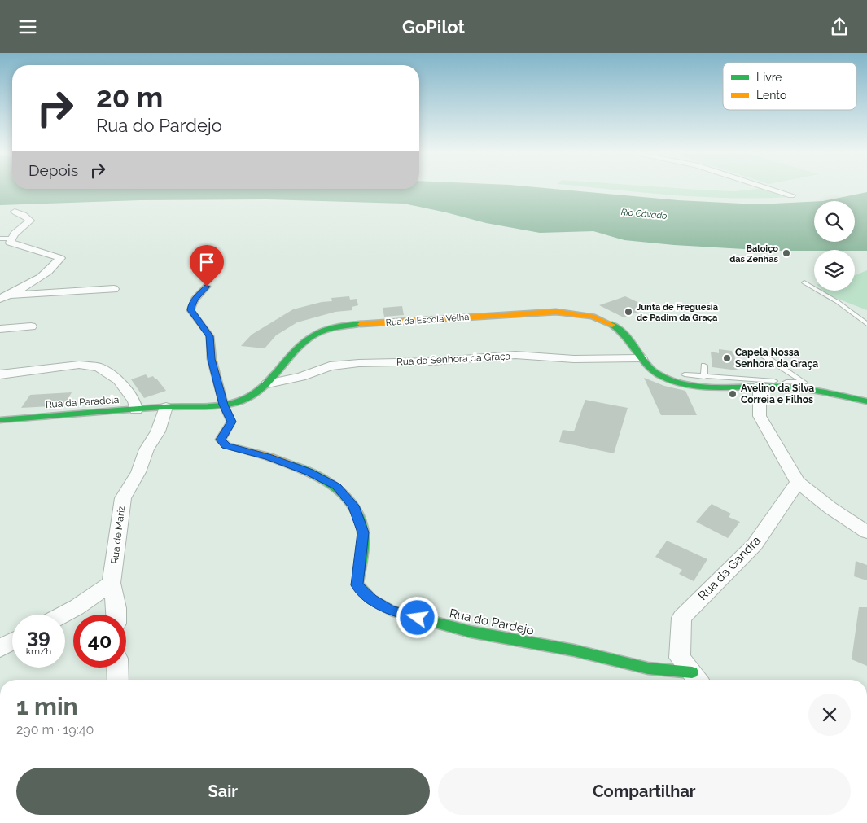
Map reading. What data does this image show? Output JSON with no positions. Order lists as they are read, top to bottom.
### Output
{
  "streets": {
    "main road": ["Rua da Escola Velha", "Rua da Paradela", "Rua do Pardejo"],
    "street": ["Rua da Senhora da Graça", "Rua de Mariz", "Rua da Gandra"]
  },
  "crossings": [
    ["Rua da Escola Velha", "Rua da Senhora da Graça"],
    ["Rua da Escola Velha", "Rua da Paradela"],
    ["Rua da Escola Velha", "Rua de Mariz"],
    ["Rua da Escola Velha", "Rua do Pardejo"],
    ["Rua da Paradela", "Rua de Mariz"],
    ["Rua da Gandra", "Rua do Pardejo"]
  ],
  "water": ["Rio Cávado"],
  "places": [
    "Baloiço das Zenhas",
    "Junta de Freguesia de Padim da Graça",
    "Capela Nossa Senhora da Graça",
    "Avelino da Silva Correia e Filhos"
  ],
  "legend": ["Livre", "Lento"],
  "page": {
    "header": "GoPilot",
    "turn": ["20 m", "Rua do Pardejo"],
    "then": "Depois",
    "speed": "39 km/h",
    "limit": "40",
    "heading": ["1 min", "290 m · 19:40"],
    "buttons": ["Sair", "Compartilhar"]
  }
}
